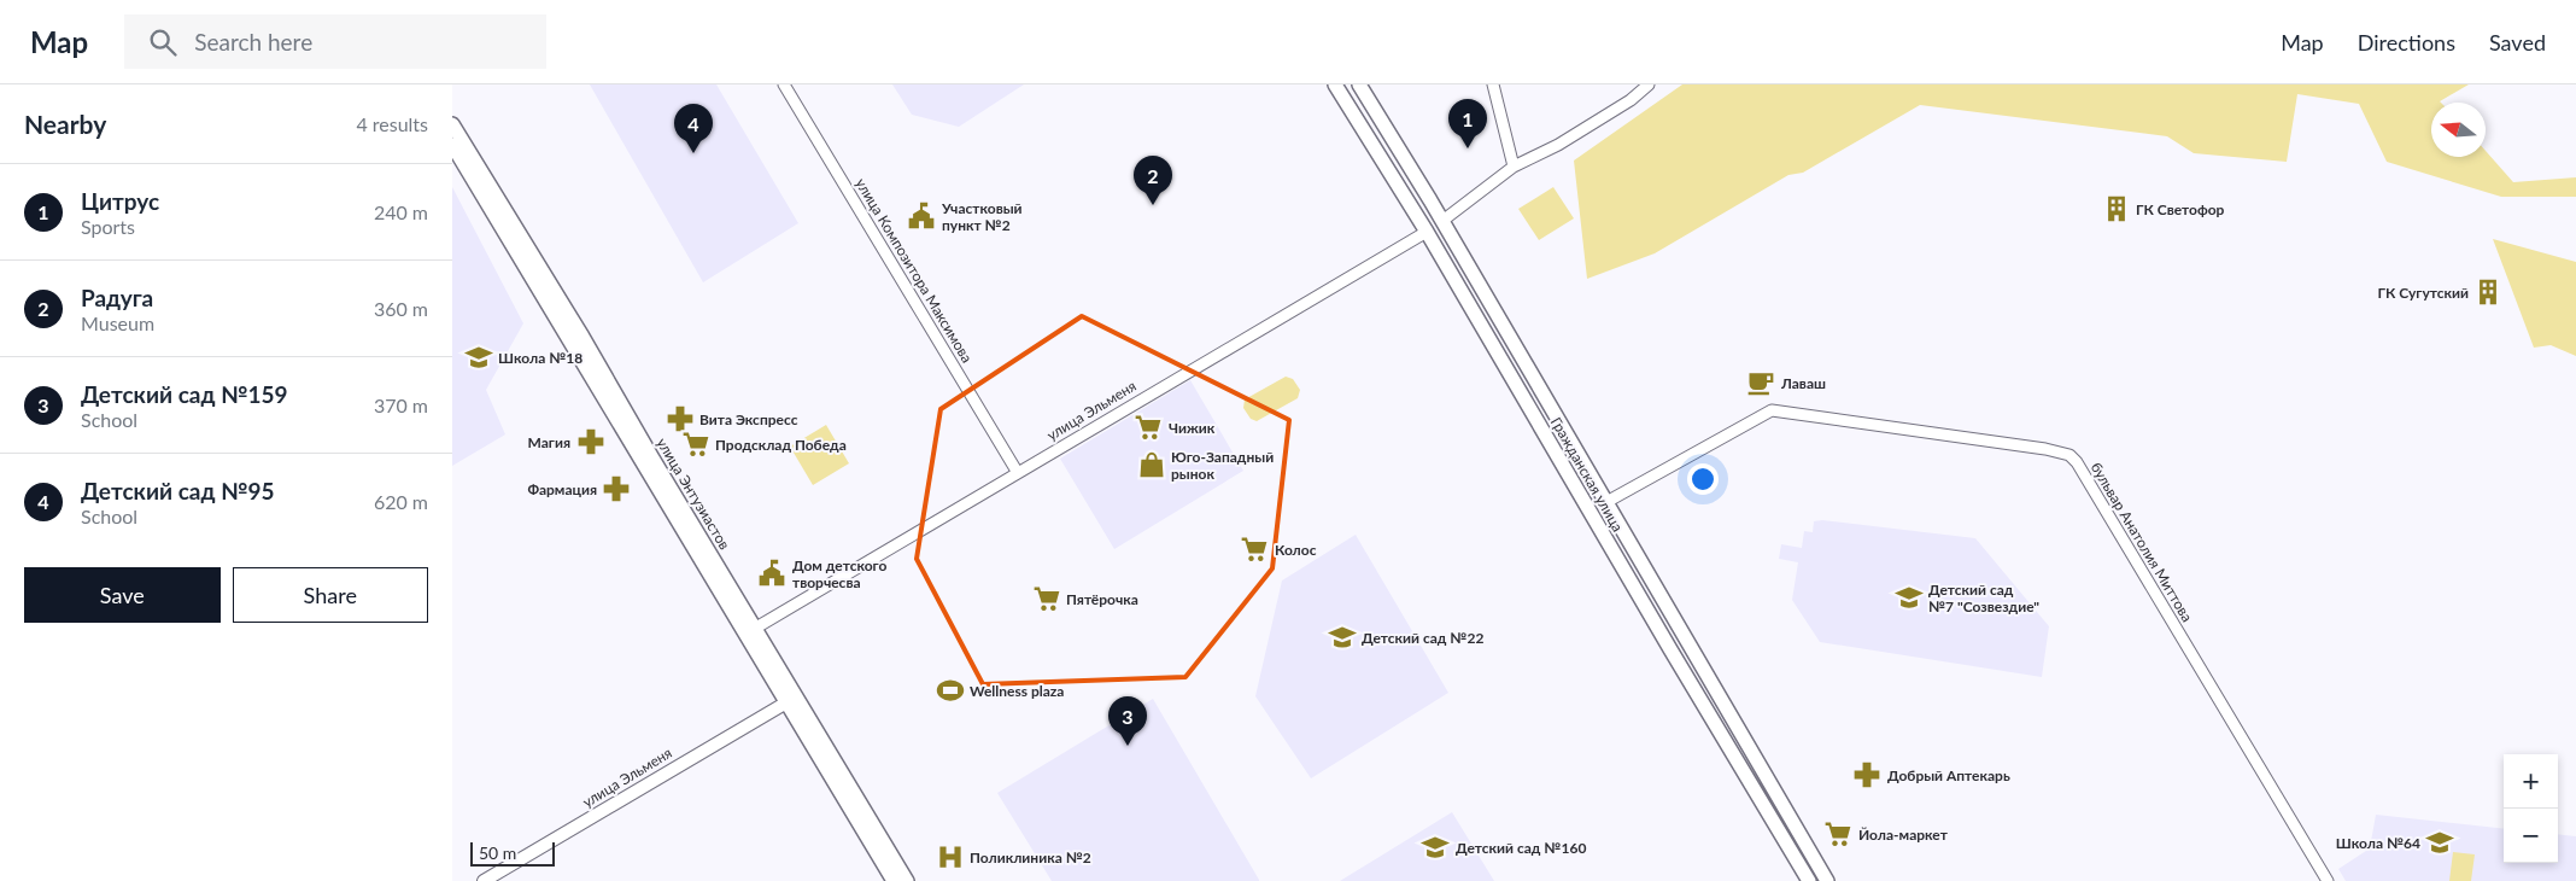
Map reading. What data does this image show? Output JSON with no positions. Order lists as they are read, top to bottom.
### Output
{
  "streets": {
    "main road": ["улица Эльменя", "Гражданская улица", "улица Энтузиастов"],
    "street": ["улица Композитора Максимова", "бульвар Анатолия Миттова"]
  },
  "crossings": [
    ["улица Композитора Максимова", "улица Эльменя"],
    ["улица Эльменя", "Гражданская улица"],
    ["улица Эльменя", "улица Энтузиастов"],
    ["Гражданская улица", "бульвар Анатолия Миттова"]
  ],
  "places": {
    "building": ["ГК Светофор", "ГК Сугутский"],
    "public building": ["Участковый пункт №2", "Дом детского творчесва"],
    "school or university": [
      "Школа №18",
      "Детский сад №7 \"Созвездие\"",
      "Детский сад №22",
      "Школа №64",
      "Детский сад №160"
    ],
    "cafe": ["Лаваш"],
    "pharmacy": [
      "Вита Экспресс",
      "Магия",
      "Фармация",
      "Добрый Аптекарь"
    ],
    "supermarket": [
      "Чижик",
      "Продсклад Победа",
      "Колос",
      "Пятёрочка",
      "Йола-маркет"
    ],
    "shop": ["Юго-Западный рынок"],
    "sports": ["Wellness plaza"],
    "hospital": ["Поликлиника №2"]
  },
  "scale_bar": "50 m",
  "north": "left",
  "page": {
    "header": "Map",
    "search": "Search here",
    "nav": ["Map", "Directions", "Saved"],
    "heading": ["Nearby", "4 results"],
    "pins": [
      "1",
      "4",
      "2",
      "3"
    ],
    "list": [
      {
        "mark": "1",
        "name": "Цитрус",
        "note": "Sports",
        "value": "240 m"
      },
      {
        "mark": "2",
        "name": "Радуга",
        "note": "Museum",
        "value": "360 m"
      },
      {
        "mark": "3",
        "name": "Детский сад №159",
        "note": "School",
        "value": "370 m"
      },
      {
        "mark": "4",
        "name": "Детский сад №95",
        "note": "School",
        "value": "620 m"
      }
    ],
    "buttons": ["Save", "Share"],
    "map_buttons": ["+", "−"],
    "scale": "50 m"
  }
}
